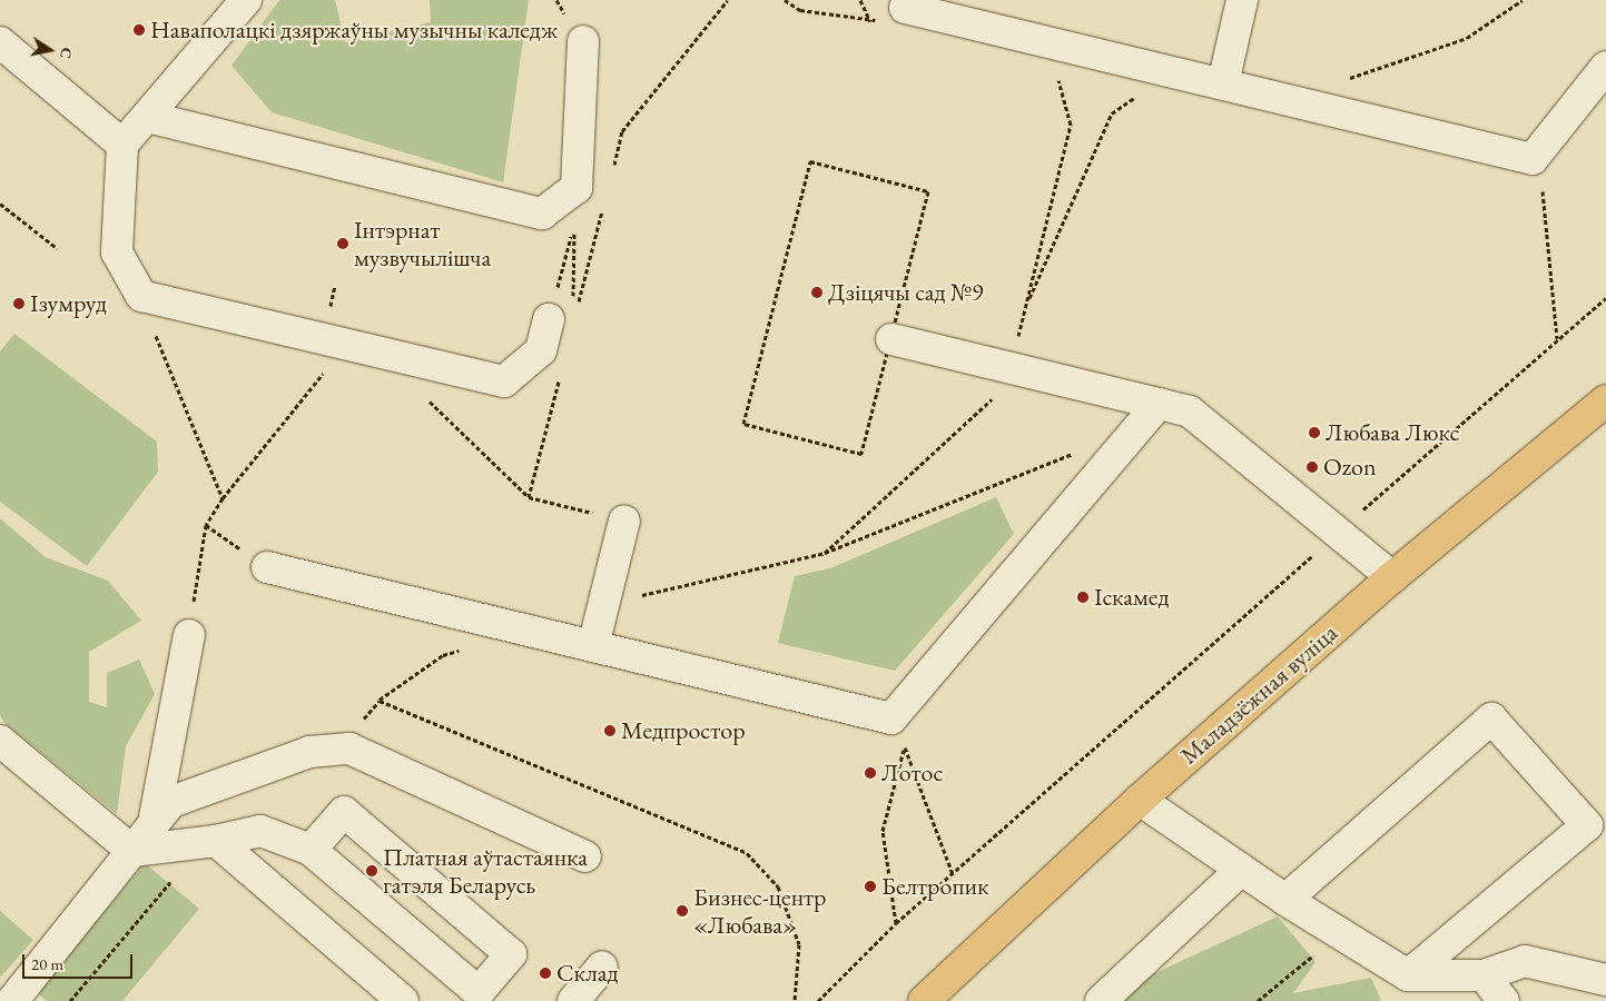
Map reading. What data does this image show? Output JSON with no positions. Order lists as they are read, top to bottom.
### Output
{
  "streets": {
    "main road": ["Маладзёжная вуліца"]
  },
  "places": [
    "Наваполацкі дзяржаўны музычны каледж",
    "Інтэрнат музвучылішча",
    "Дзіцячы сад №9",
    "Ізумруд",
    "Любава Люкс",
    "Ozon",
    "Іскамед",
    "Медпростор",
    "Лотос",
    "Платная аўтастаянка гатэля Беларусь",
    "Белтропик",
    "Бизнес-центр «Любава»",
    "Склад"
  ],
  "scale_bar": "20 m",
  "north": "right"
}
